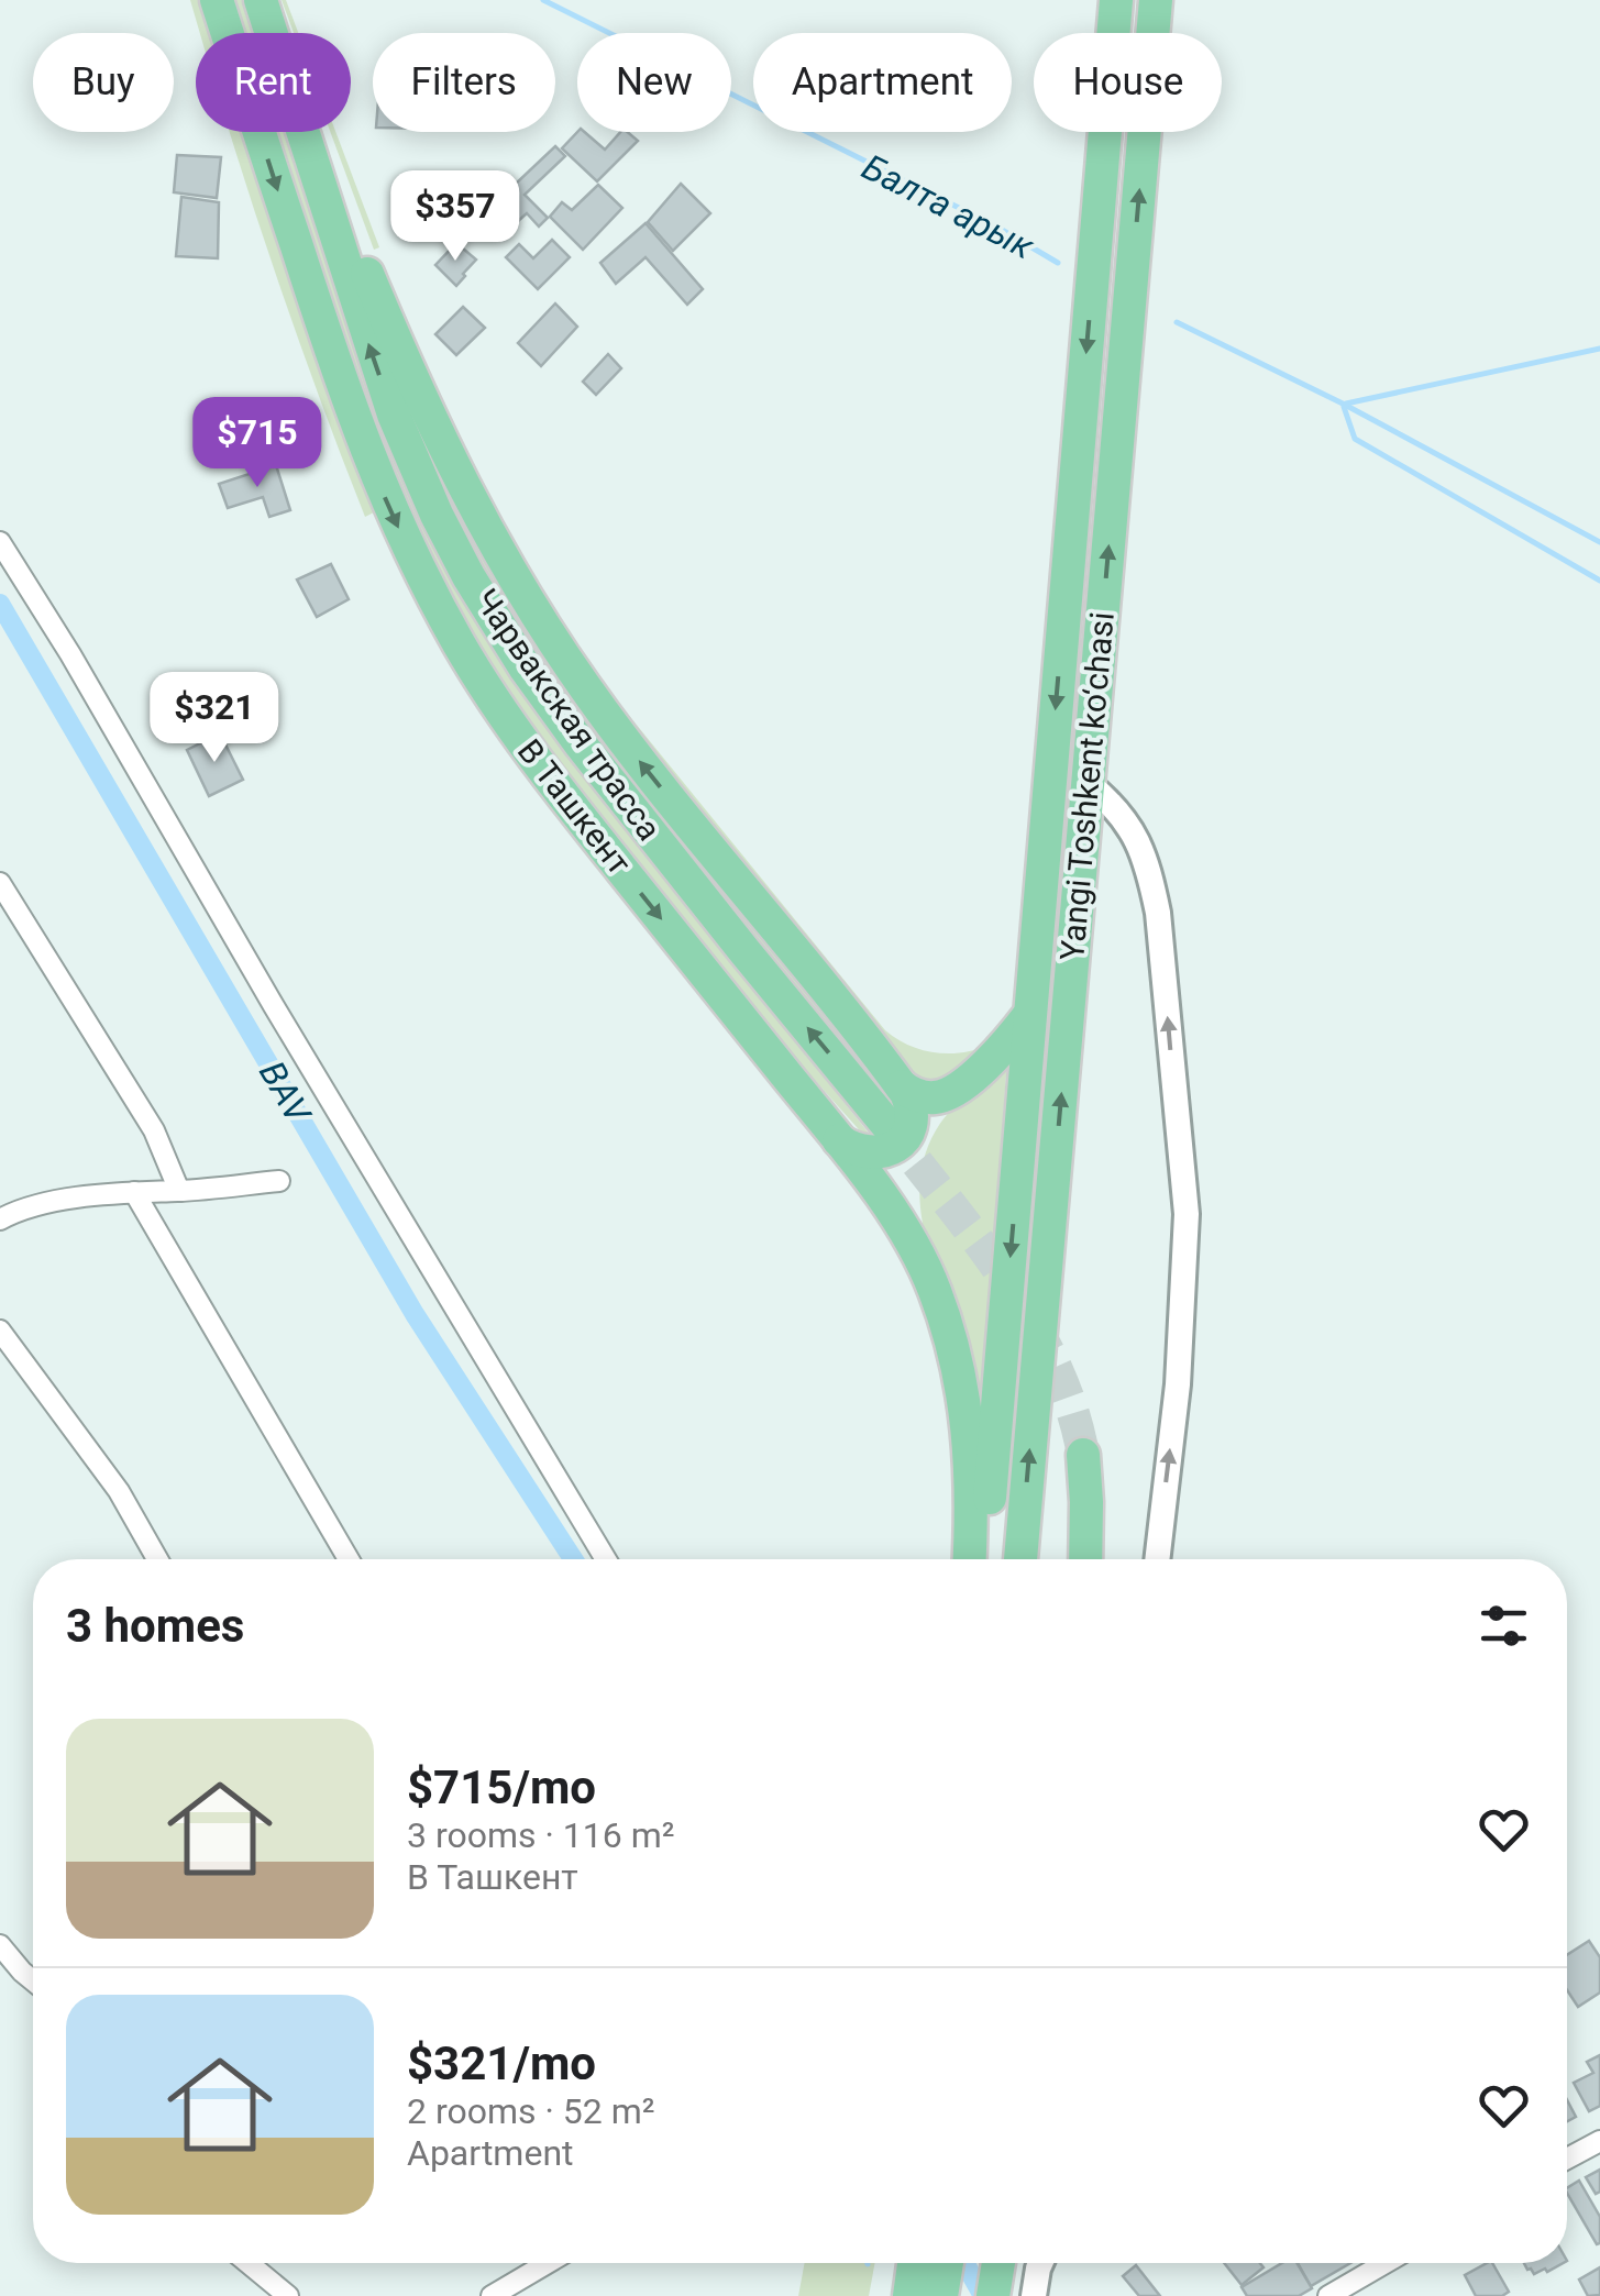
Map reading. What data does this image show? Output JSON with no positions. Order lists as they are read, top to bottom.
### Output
{
  "streets": {
    "highway": ["Чарвакская трасса", "Yangi Toshkent ko‘chasi", "В Ташкент"]
  },
  "water": ["Балта арык", "BAV"],
  "page": {
    "chip": [
      "Buy",
      "Rent",
      "Filters",
      "New",
      "Apartment",
      "House"
    ],
    "price": ["$357", "$715", "$321"],
    "heading": "3 homes",
    "list": [
      {
        "name": "$715/mo",
        "note": "3 rooms · 116 m² · В Ташкент"
      },
      {
        "name": "$321/mo",
        "note": "2 rooms · 52 m² · Apartment"
      }
    ]
  }
}
